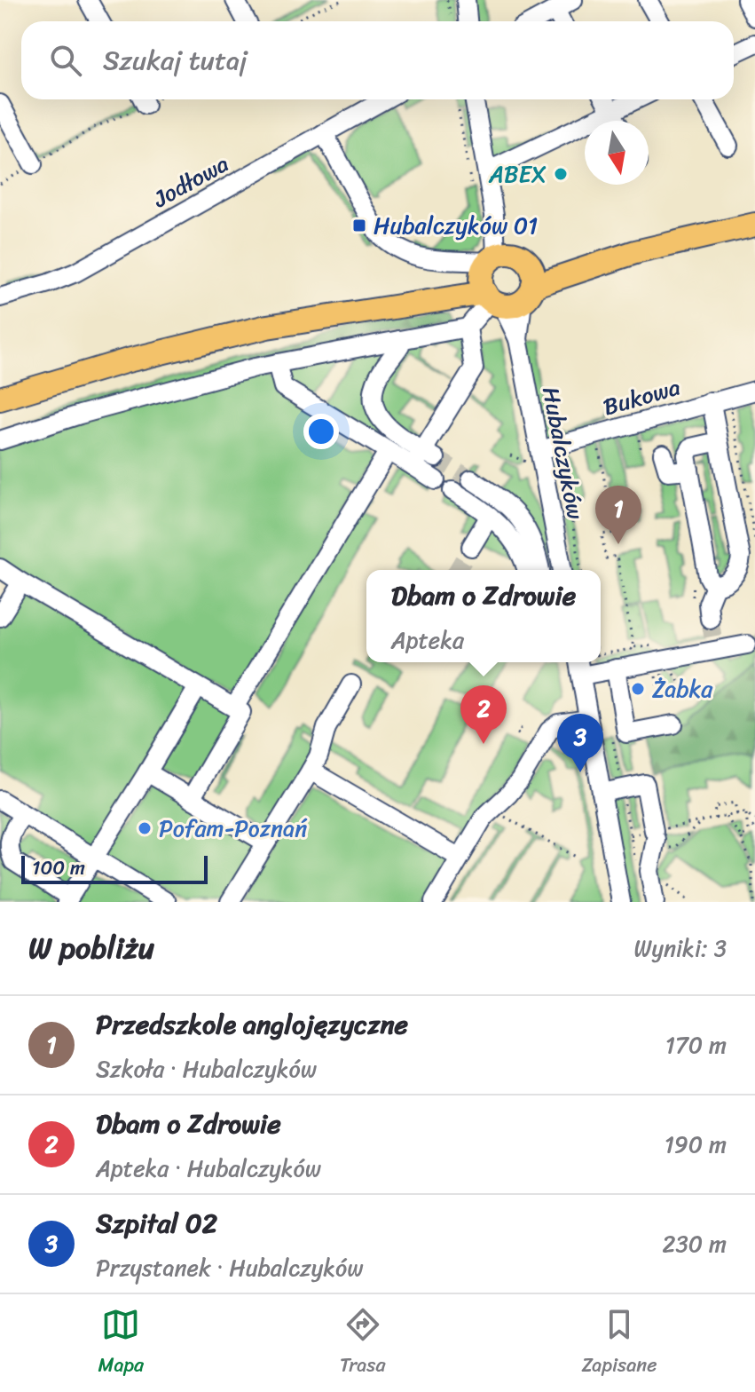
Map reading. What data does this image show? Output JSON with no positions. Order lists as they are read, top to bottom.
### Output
{
  "streets": {
    "street": ["Jodłowa", "Bukowa", "Hubalczyków"]
  },
  "crossings": [
    ["Bukowa", "Hubalczyków"]
  ],
  "places": {
    "other": ["ABEX", "Żabka", "Pofam-Poznań"],
    "transit": ["Hubalczyków 01"]
  },
  "scale_bar": "100 m",
  "north": "bottom",
  "page": {
    "search": "Szukaj tutaj",
    "pins": ["1", "2", "3"],
    "popup": ["Dbam o Zdrowie", "Apteka"],
    "scale": "100 m",
    "heading": ["W pobliżu", "Wyniki: 3"],
    "list": [
      {
        "mark": "1",
        "name": "Przedszkole anglojęzyczne",
        "note": "Szkoła · Hubalczyków",
        "value": "170 m"
      },
      {
        "mark": "2",
        "name": "Dbam o Zdrowie",
        "note": "Apteka · Hubalczyków",
        "value": "190 m"
      },
      {
        "mark": "3",
        "name": "Szpital 02",
        "note": "Przystanek · Hubalczyków",
        "value": "230 m"
      }
    ],
    "nav": ["Mapa", "Trasa", "Zapisane"]
  }
}
